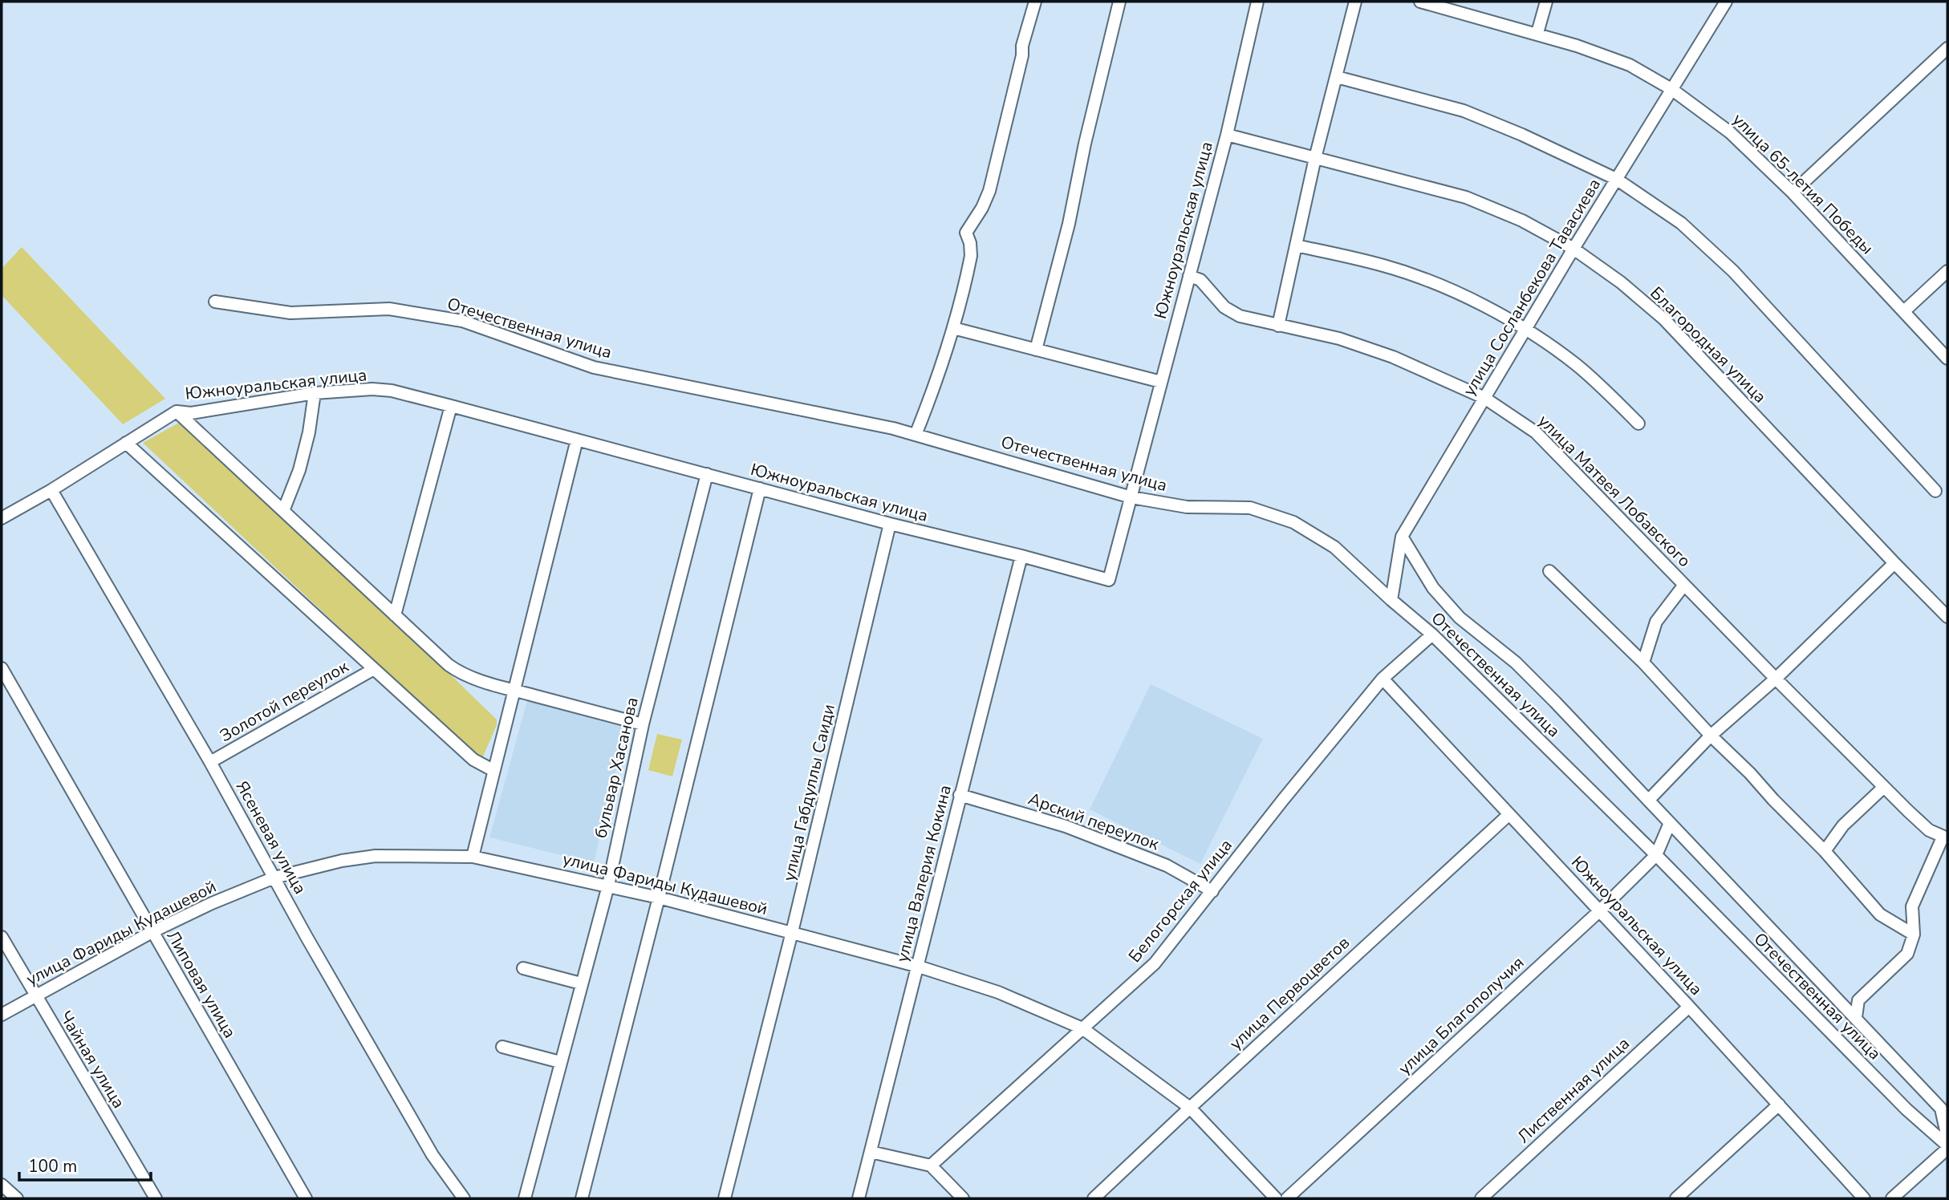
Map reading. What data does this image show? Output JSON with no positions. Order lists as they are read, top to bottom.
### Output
{
  "streets": {
    "street": [
      "улица 65-летия Победы",
      "Южноуральская улица",
      "улица Сосланбекова Тавасиева",
      "Отечественная улица",
      "Благородная улица",
      "улица Матвея Лобавского",
      "Золотой переулок",
      "бульвар Хасанова",
      "улица Габдуллы Саиди",
      "Арский переулок",
      "Ясеневая улица",
      "улица Валерия Кокина",
      "улица Фариды Кудашевой",
      "Белогорская улица",
      "Липовая улица",
      "улица Первоцветов",
      "улица Благополучия",
      "Чайная улица",
      "Лиственная улица"
    ]
  },
  "crossings": [
    ["улица 65-летия Победы", "улица Сосланбекова Тавасиева"],
    ["Южноуральская улица", "Отечественная улица"],
    ["Южноуральская улица", "Благородная улица"],
    ["Южноуральская улица", "улица Матвея Лобавского"],
    ["Южноуральская улица", "бульвар Хасанова"],
    ["Южноуральская улица", "улица Габдуллы Саиди"],
    ["Южноуральская улица", "Ясеневая улица"],
    ["Южноуральская улица", "улица Валерия Кокина"],
    ["Южноуральская улица", "Белогорская улица"],
    ["Южноуральская улица", "улица Первоцветов"],
    ["Южноуральская улица", "улица Благополучия"],
    ["Южноуральская улица", "Лиственная улица"],
    ["улица Сосланбекова Тавасиева", "Отечественная улица"],
    ["улица Сосланбекова Тавасиева", "Благородная улица"],
    ["улица Сосланбекова Тавасиева", "улица Матвея Лобавского"],
    ["Отечественная улица", "Белогорская улица"],
    ["Отечественная улица", "улица Благополучия"],
    ["Золотой переулок", "Ясеневая улица"],
    ["бульвар Хасанова", "улица Фариды Кудашевой"],
    ["улица Габдуллы Саиди", "улица Фариды Кудашевой"],
    ["Арский переулок", "улица Валерия Кокина"],
    ["Арский переулок", "Белогорская улица"],
    ["Ясеневая улица", "улица Фариды Кудашевой"],
    ["улица Валерия Кокина", "улица Фариды Кудашевой"],
    ["улица Фариды Кудашевой", "Белогорская улица"],
    ["улица Фариды Кудашевой", "Липовая улица"],
    ["улица Фариды Кудашевой", "улица Первоцветов"],
    ["улица Фариды Кудашевой", "Чайная улица"]
  ],
  "scale_bar": "100 m"
}
